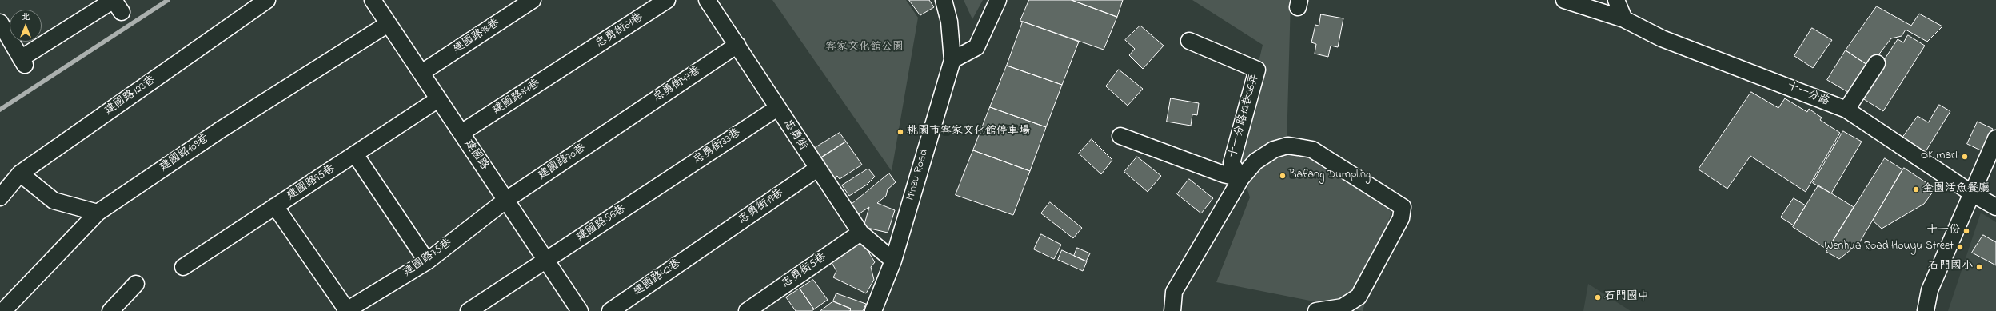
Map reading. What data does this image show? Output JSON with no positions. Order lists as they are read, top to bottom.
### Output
{
  "streets": {
    "street": [
      "忠勇街61巷",
      "建國路98巷",
      "忠勇街47巷",
      "十一分路",
      "建國路123巷",
      "建國路84巷",
      "十一分路12巷26弄",
      "忠勇街",
      "忠勇街33巷",
      "建國路109巷",
      "建國路",
      "建國路70巷",
      "Minzu Road",
      "建國路95巷",
      "忠勇街19巷",
      "建國路56巷",
      "建國路75巷",
      "忠勇街5巷",
      "建國路42巷"
    ]
  },
  "crossings": [
    ["忠勇街61巷", "建國路84巷"],
    ["建國路98巷", "建國路"],
    ["忠勇街47巷", "忠勇街"],
    ["忠勇街47巷", "建國路70巷"],
    ["建國路84巷", "建國路"],
    ["忠勇街", "忠勇街33巷"],
    ["忠勇街", "Minzu Road"],
    ["忠勇街", "忠勇街19巷"],
    ["忠勇街", "忠勇街5巷"],
    ["忠勇街33巷", "建國路56巷"],
    ["建國路109巷", "建國路"],
    ["建國路", "建國路70巷"],
    ["建國路", "建國路95巷"],
    ["建國路", "建國路56巷"],
    ["建國路", "建國路75巷"],
    ["建國路70巷", "建國路75巷"],
    ["忠勇街19巷", "建國路42巷"]
  ],
  "parks": ["客家文化館公園"],
  "places": [
    "桃園市客家文化館停車場",
    "OK mart",
    "Bafang Dumpling",
    "金園活魚餐廳",
    "十一份",
    "Wenhua Road Houyu Street",
    "石門國小",
    "石門國中"
  ],
  "north": "top"
}
